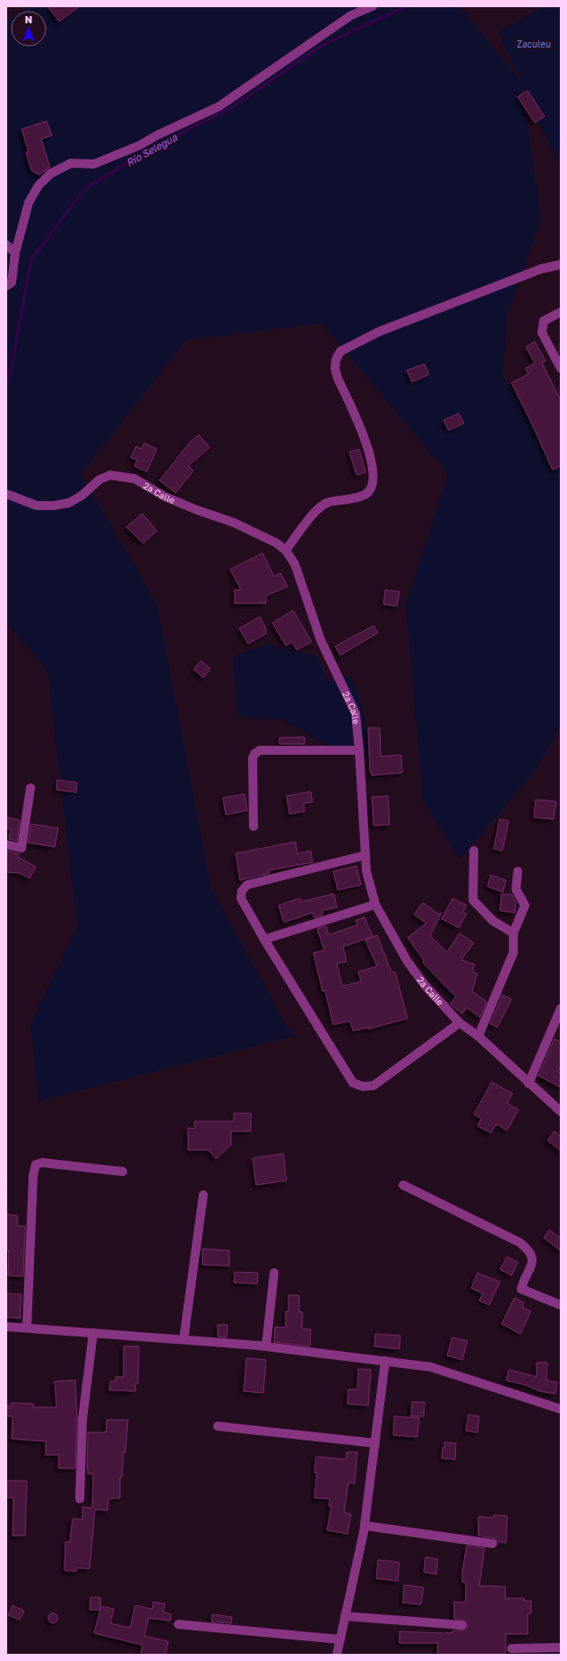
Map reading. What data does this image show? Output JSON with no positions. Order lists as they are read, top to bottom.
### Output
{
  "streets": {
    "street": ["2a Calle"]
  },
  "water": ["Río Selegua"],
  "parks": ["Zaculeu"],
  "north": "top"
}
